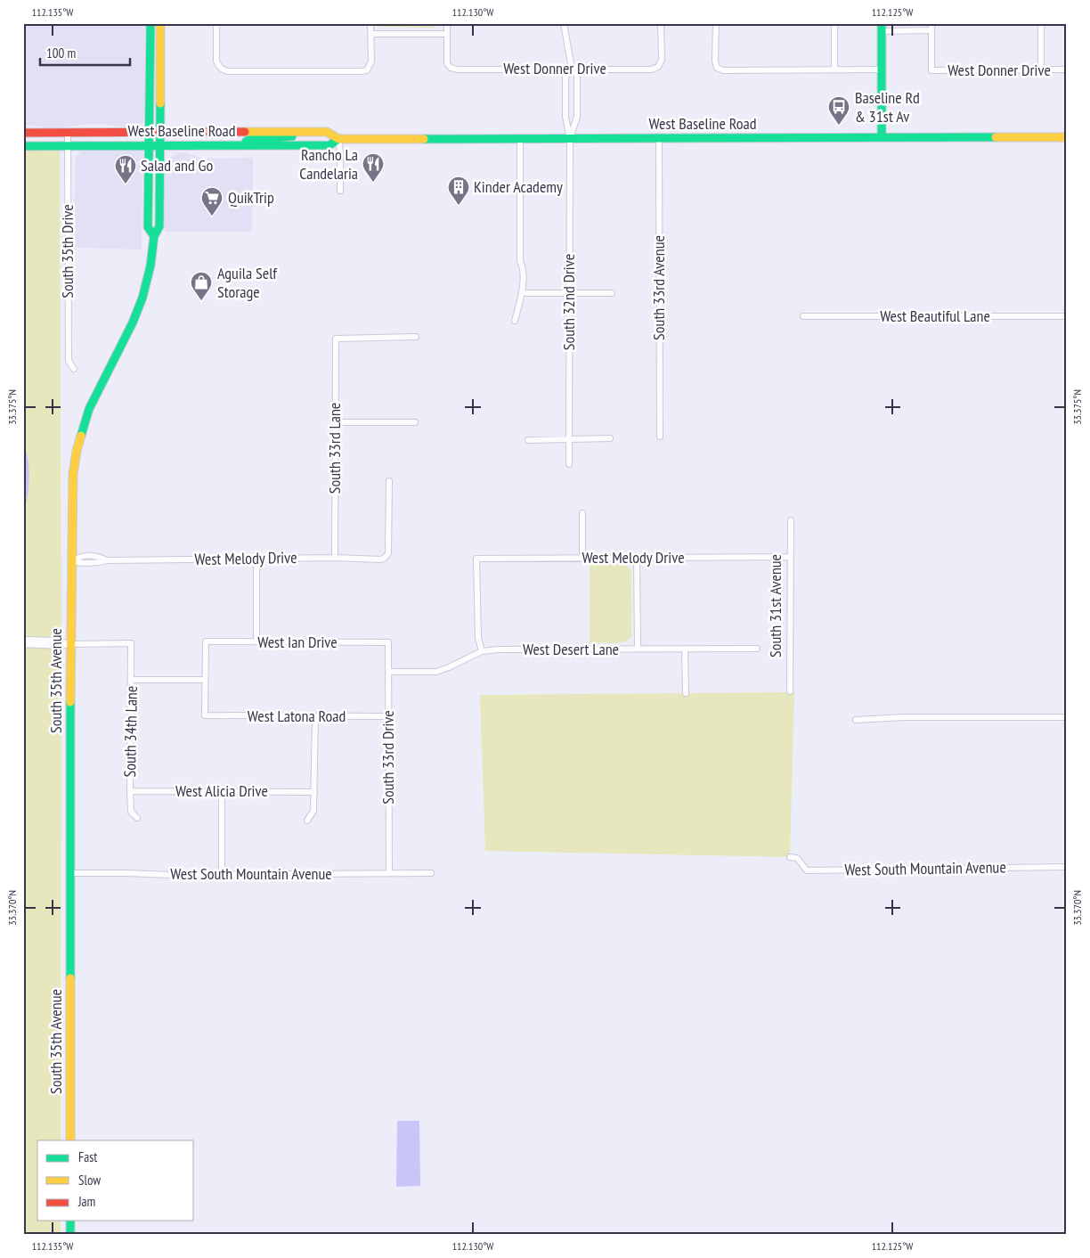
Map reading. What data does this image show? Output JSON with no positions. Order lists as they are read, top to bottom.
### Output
{
  "streets": {
    "main road": ["West Baseline Road", "South 35th Avenue"],
    "street": [
      "West Donner Drive",
      "South 35th Drive",
      "South 33rd Avenue",
      "South 32nd Drive",
      "West Beautiful Lane",
      "South 33rd Lane",
      "West Melody Drive",
      "South 31st Avenue",
      "West Ian Drive",
      "West Desert Lane",
      "West Latona Road",
      "South 34th Lane",
      "South 33rd Drive",
      "West Alicia Drive",
      "West South Mountain Avenue"
    ]
  },
  "crossings": [
    ["West Baseline Road", "South 35th Drive"],
    ["West Baseline Road", "South 33rd Avenue"],
    ["West Baseline Road", "South 32nd Drive"],
    ["West Baseline Road", "South 35th Avenue"],
    ["South 33rd Lane", "West Melody Drive"],
    ["West Melody Drive", "South 31st Avenue"],
    ["West Melody Drive", "West Desert Lane"],
    ["West Melody Drive", "South 35th Avenue"],
    ["West Ian Drive", "West Latona Road"],
    ["West Ian Drive", "South 33rd Drive"],
    ["West Desert Lane", "South 33rd Drive"],
    ["South 35th Avenue", "South 34th Lane"],
    ["South 35th Avenue", "West South Mountain Avenue"],
    ["West Latona Road", "South 33rd Drive"],
    ["South 34th Lane", "West Alicia Drive"],
    ["South 33rd Drive", "West South Mountain Avenue"]
  ],
  "places": {
    "bus stop": ["Baseline Rd & 31st Av"],
    "restaurant": ["Rancho La Candelaria", "Salad and Go"],
    "building": ["Kinder Academy"],
    "supermarket": ["QuikTrip"],
    "shop": ["Aguila Self Storage"]
  },
  "legend": ["Fast", "Slow", "Jam"],
  "scale_bar": "100 m",
  "coordinates": [
    "112.135°W",
    "112.130°W",
    "112.125°W",
    "33.375°N",
    "33.370°N"
  ]
}
